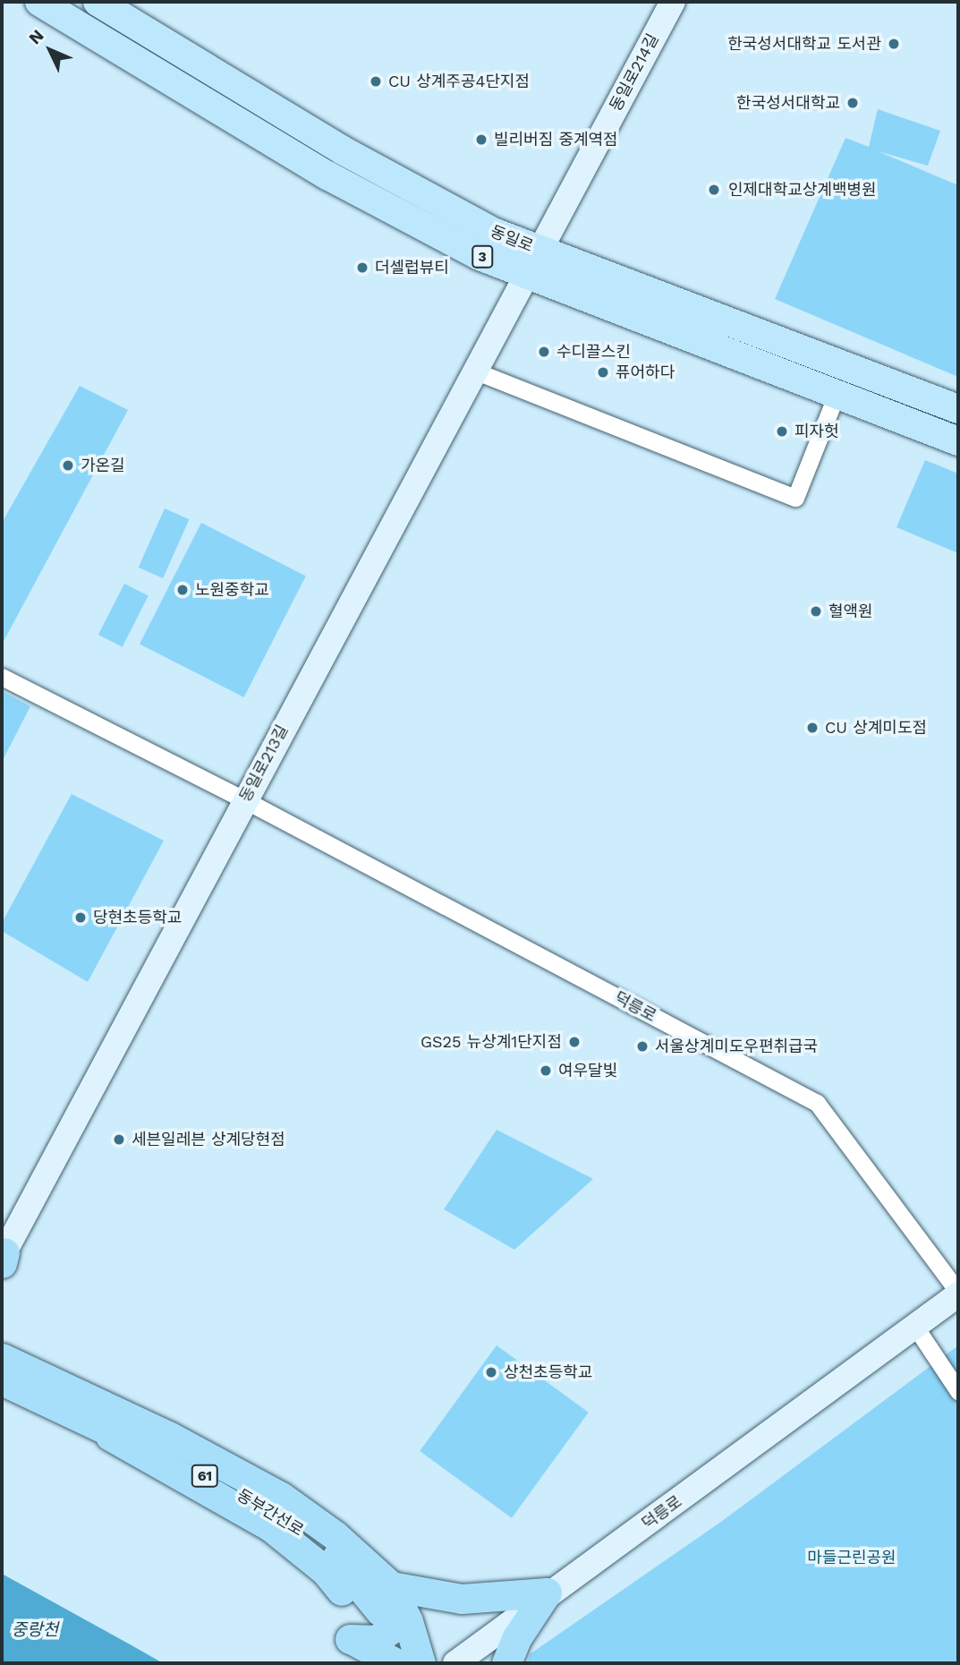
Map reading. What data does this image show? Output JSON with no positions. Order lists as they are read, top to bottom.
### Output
{
  "streets": {
    "highway": ["61", "동부간선로"],
    "main road": [
      "동일로214길",
      "동일로",
      "3",
      "동일로213길",
      "덕릉로"
    ]
  },
  "crossings": [
    ["동일로214길", "동일로"],
    ["동일로214길", "동일로213길"],
    ["동일로", "동일로213길"],
    ["동일로213길", "덕릉로"]
  ],
  "water": ["중랑천"],
  "parks": ["마들근린공원"],
  "places": [
    "한국성서대학교 도서관",
    "CU 상계주공4단지점",
    "한국성서대학교",
    "빌리버짐 중계역점",
    "인제대학교상계백병원",
    "더셀럽뷰티",
    "수디끌스킨",
    "퓨어하다",
    "피자헛",
    "가온길",
    "노원중학교",
    "혈액원",
    "CU 상계미도점",
    "당현초등학교",
    "GS25 뉴상계1단지점",
    "서울상계미도우편취급국",
    "여우달빛",
    "세븐일레븐 상계당현점",
    "상천초등학교"
  ],
  "north": "top left"
}
